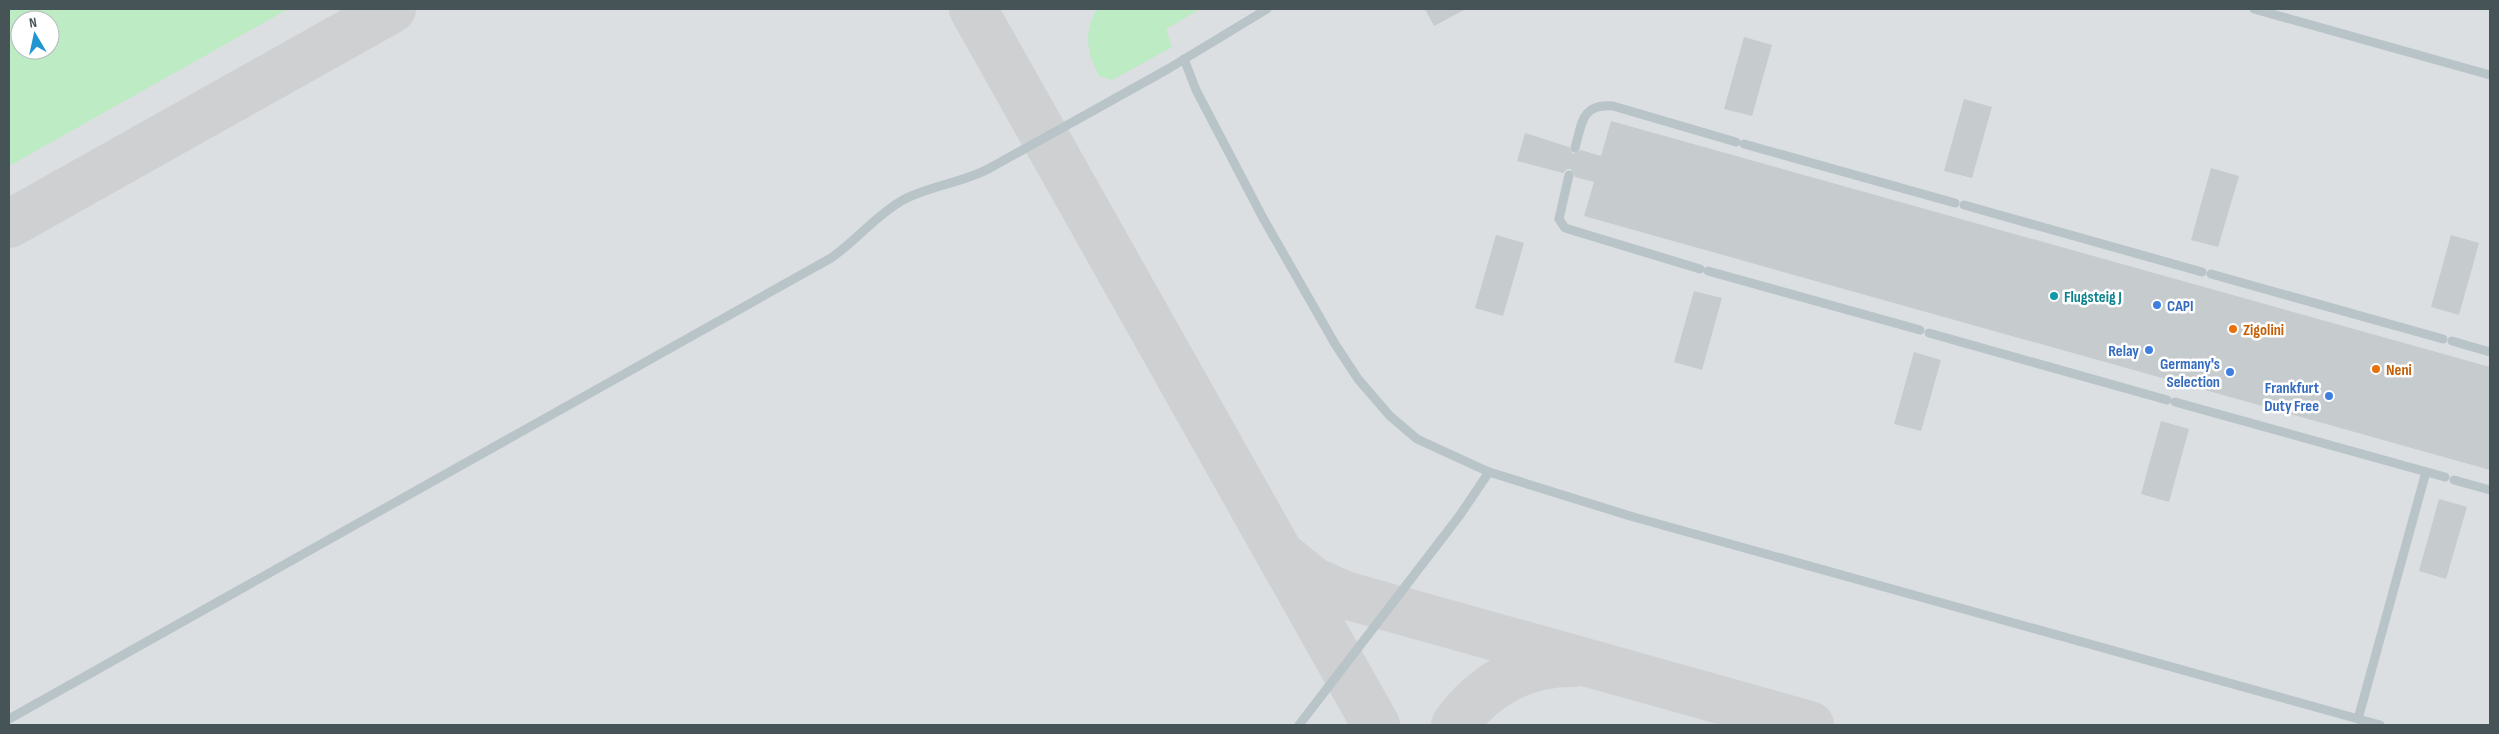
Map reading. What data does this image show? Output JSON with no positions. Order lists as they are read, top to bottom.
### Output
{
  "places": [
    "Flugsteig J",
    "CAPI",
    "Zigolini",
    "Relay",
    "Neni",
    "Germany's Selection",
    "Frankfurt Duty Free"
  ],
  "north": "top"
}
